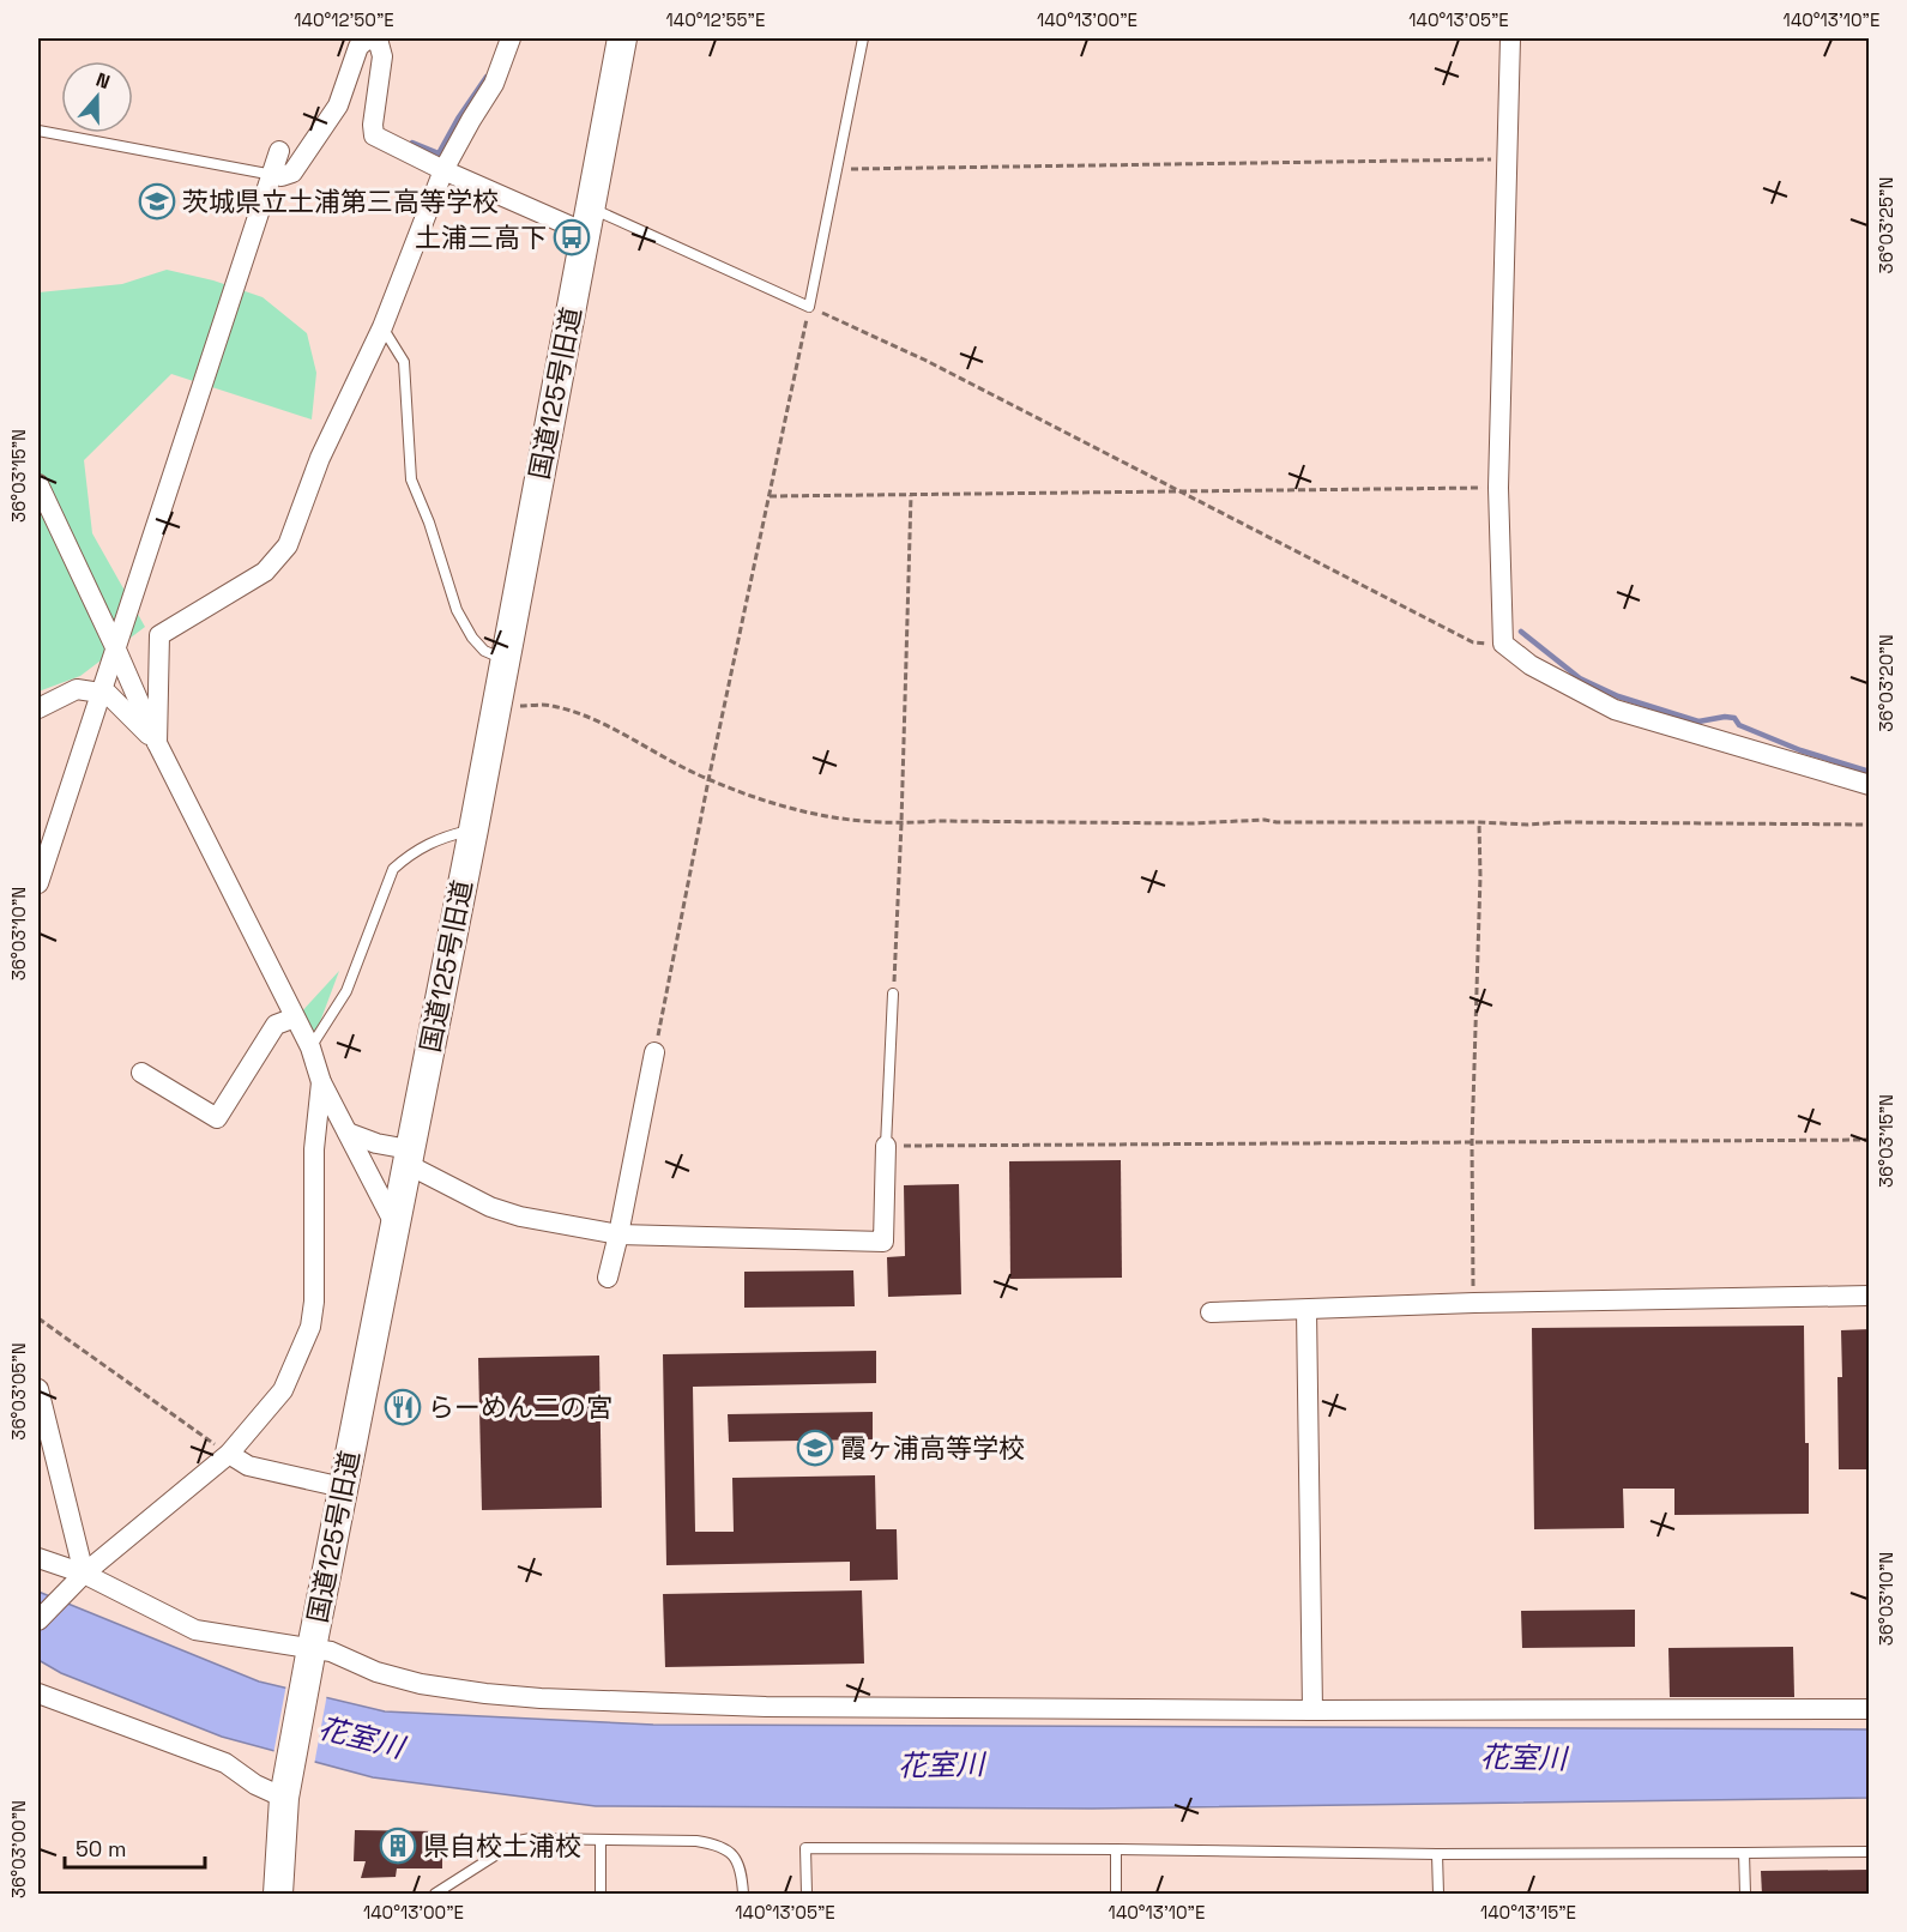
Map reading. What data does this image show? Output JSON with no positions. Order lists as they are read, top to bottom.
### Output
{
  "streets": {
    "street": ["国道125号旧道"]
  },
  "water": ["花室川"],
  "places": {
    "school or university": ["茨城県立土浦第三高等学校", "霞ヶ浦高等学校"],
    "bus stop": ["土浦三高下"],
    "restaurant": ["らーめん二の宮"],
    "building": ["県自校土浦校"]
  },
  "scale_bar": "50 m",
  "north": "top",
  "coordinates": [
    "140°12'50\"E",
    "140°12'55\"E",
    "140°13'00\"E",
    "140°13'05\"E",
    "140°13'10\"E",
    "36°03'25\"N",
    "36°03'15\"N",
    "36°03'20\"N",
    "36°03'10\"N",
    "36°03'05\"N",
    "36°03'00\"N",
    "140°13'15\"E"
  ]
}
